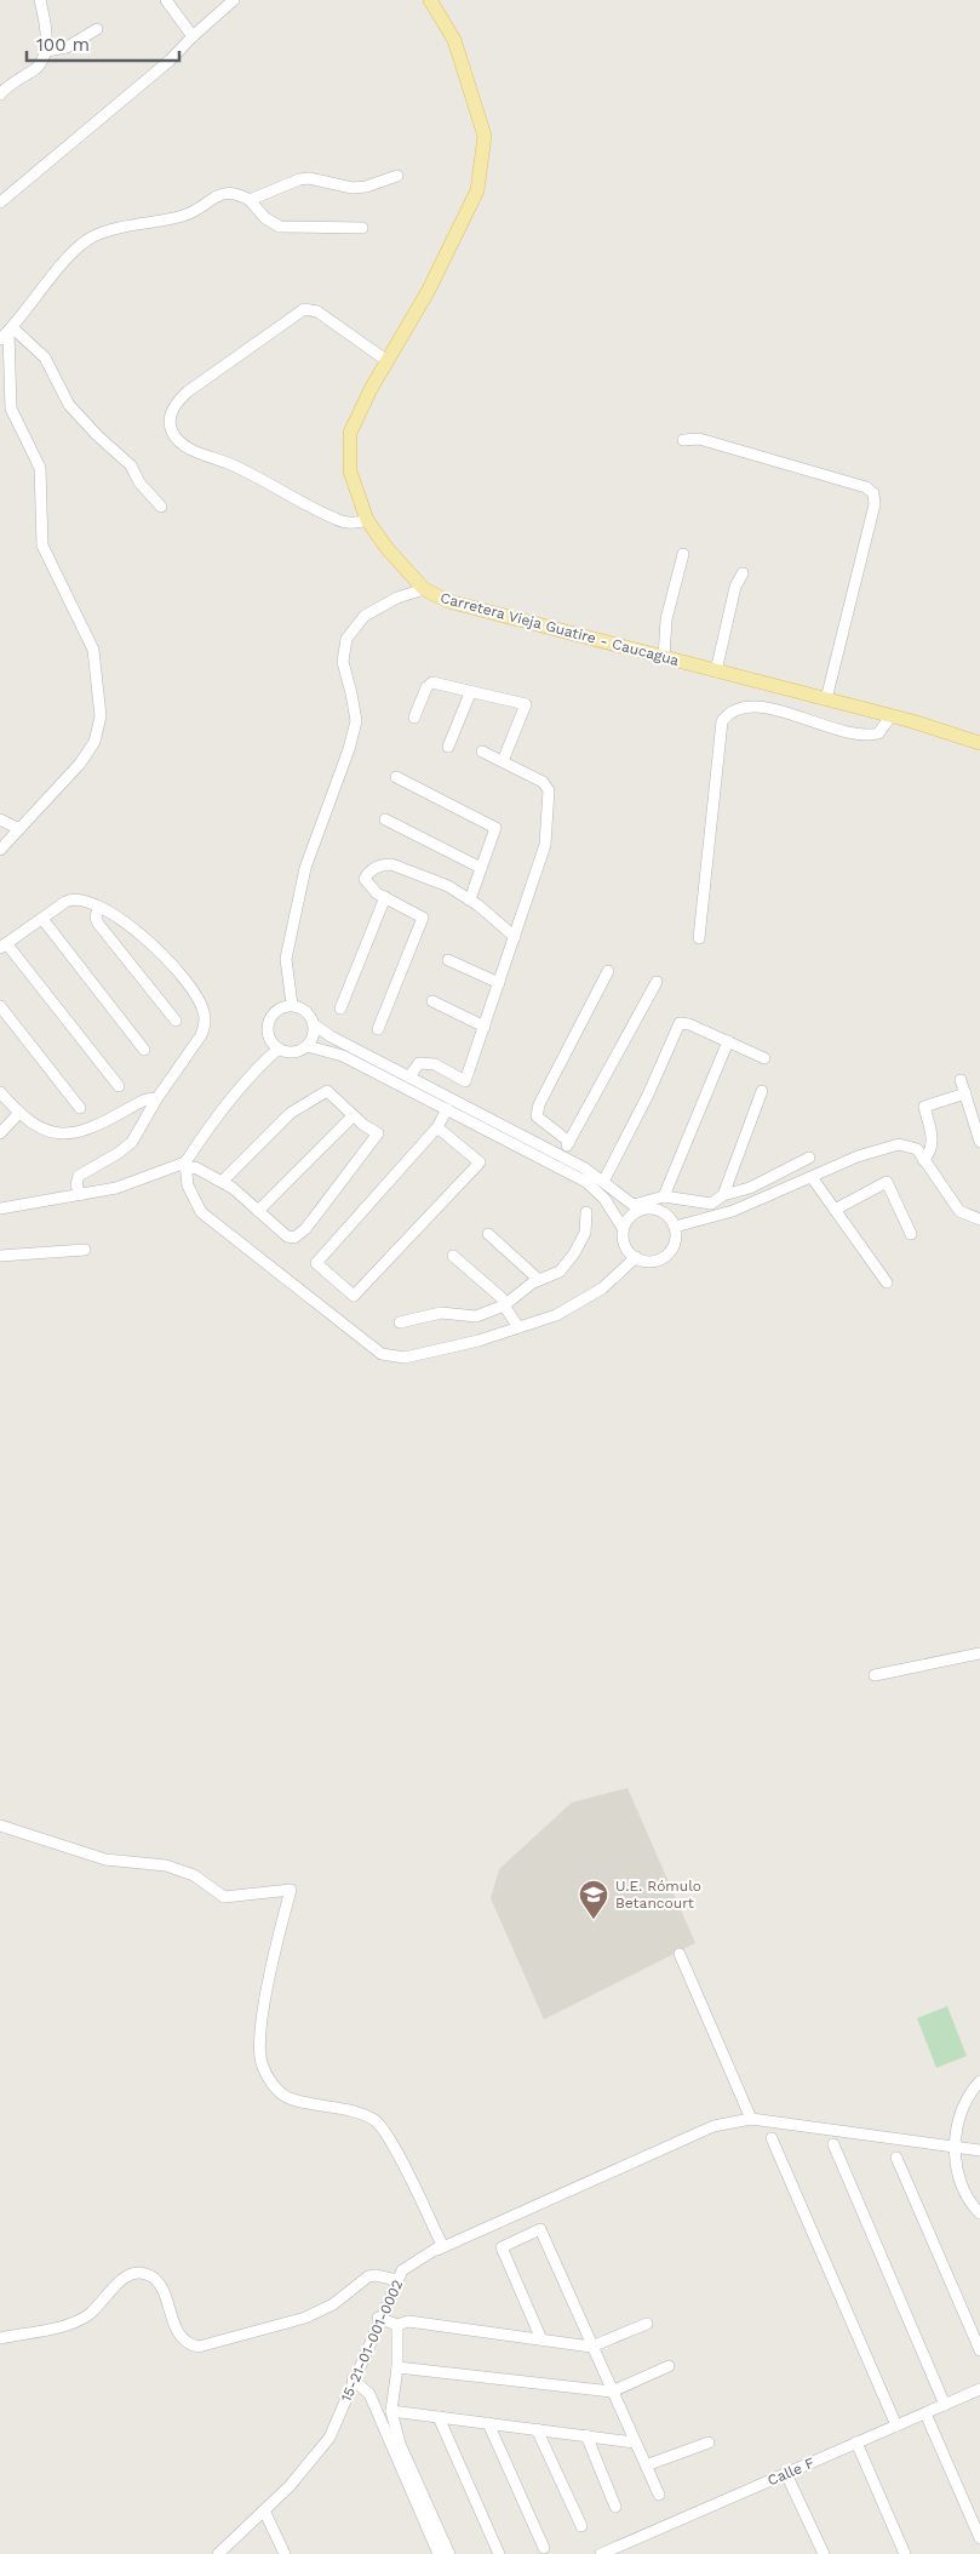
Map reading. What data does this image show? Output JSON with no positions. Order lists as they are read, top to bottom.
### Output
{
  "streets": {
    "main road": ["Carretera Vieja Guatire - Caucagua"],
    "street": ["15-21-01-001-0002", "Calle F"]
  },
  "places": {
    "school or university": ["U.E. Rómulo Betancourt"]
  },
  "scale_bar": "100 m"
}
